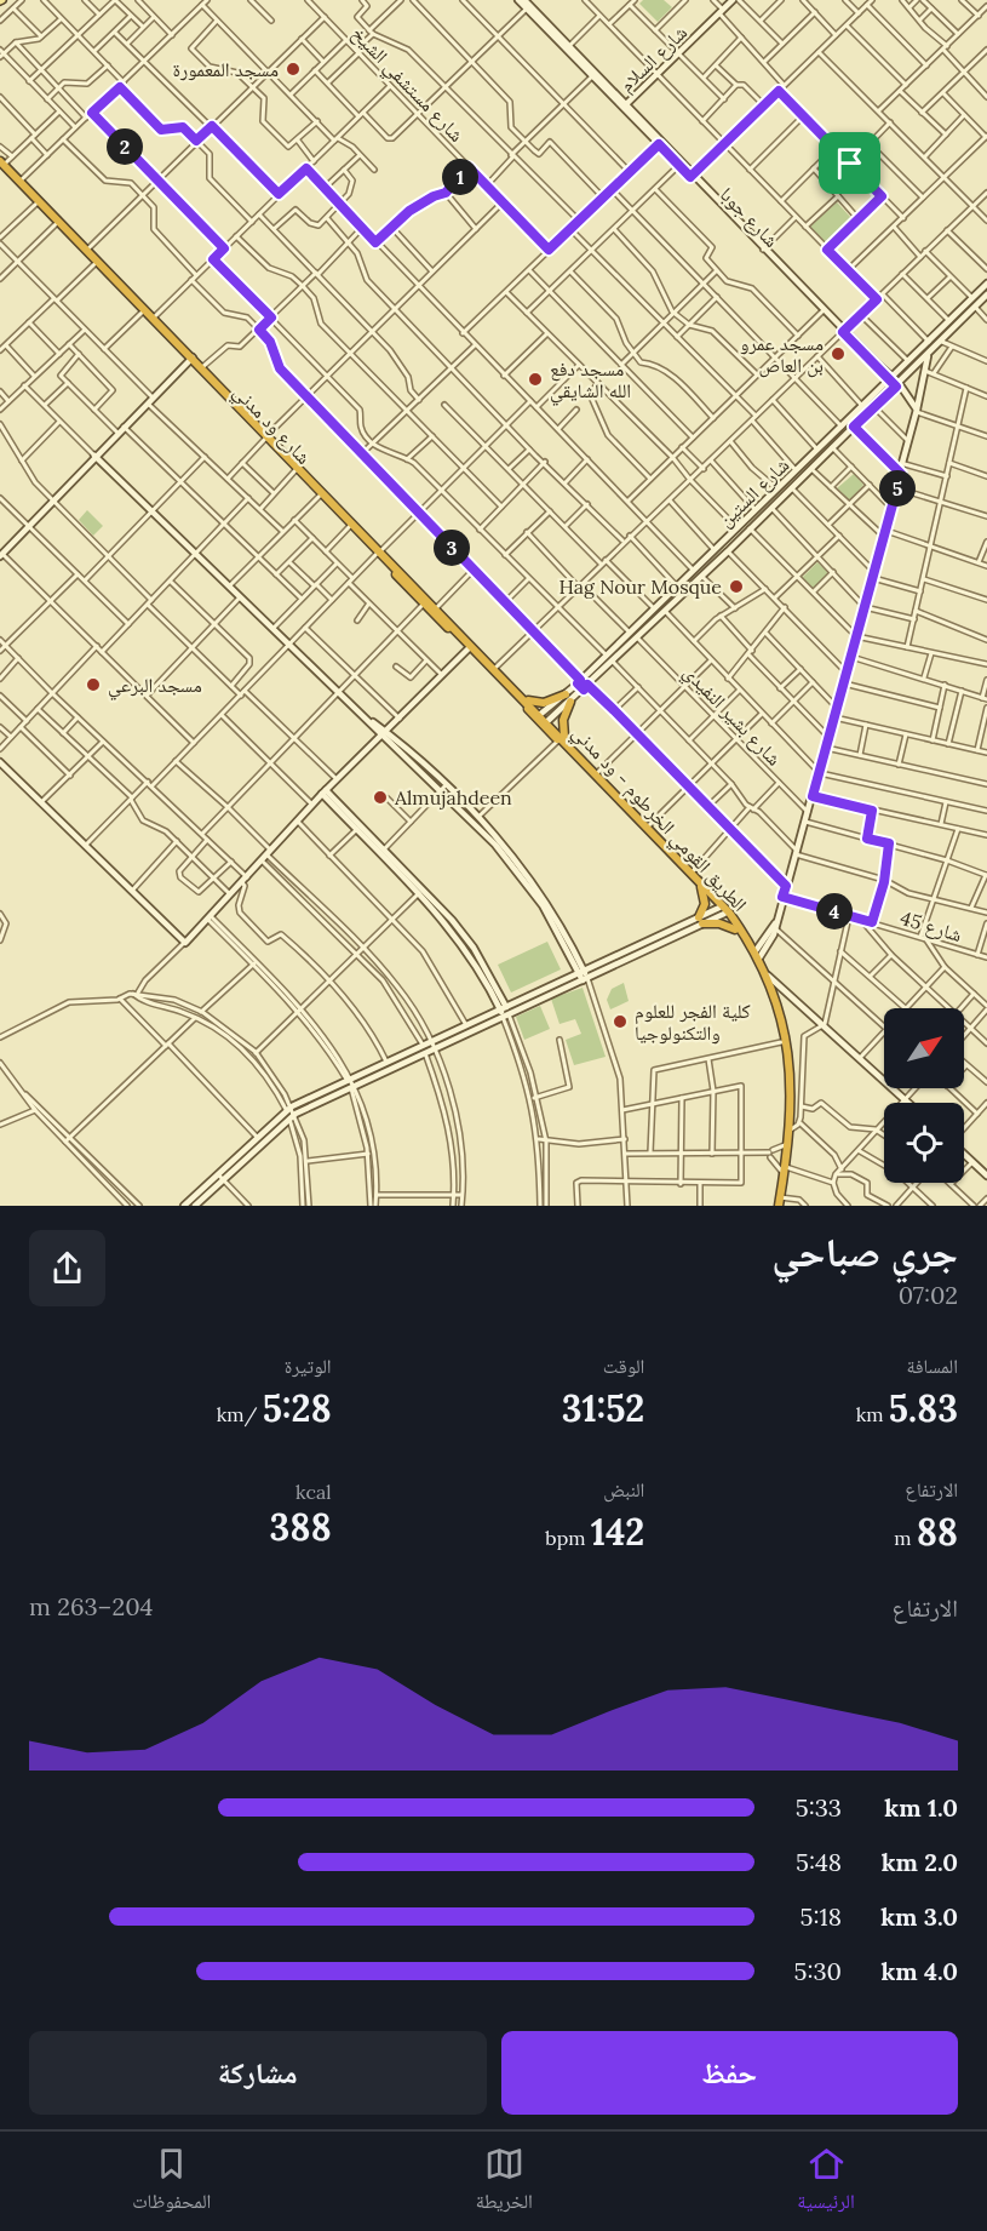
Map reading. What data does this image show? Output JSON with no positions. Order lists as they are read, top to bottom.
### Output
{
  "streets": {
    "highway": ["شارع ود مدني", "الطريق القومي الخرطوم - ود مدني"],
    "street": [
      "شارع السلام",
      "شارع مستشفي الشيخ",
      "شارع جوبا",
      "شارع الستين",
      "شارع بشير النفيدي",
      "شارع 45"
    ]
  },
  "crossings": [
    ["شارع السلام", "شارع جوبا"],
    ["شارع جوبا", "شارع الستين"],
    ["شارع ود مدني", "الطريق القومي الخرطوم - ود مدني"],
    ["شارع الستين", "شارع بشير النفيدي"],
    ["شارع الستين", "الطريق القومي الخرطوم - ود مدني"]
  ],
  "places": [
    "مسجد المعمورة",
    "مسجد عمرو بن العاص",
    "مسجد دفع الله الشايقي",
    "Hag Nour Mosque",
    "مسجد البرعي",
    "Almujahdeen",
    "كلية الفجر للعلوم والتكنولوجيا"
  ],
  "north": "top right",
  "page": {
    "pins": [
      "2",
      "1",
      "5",
      "3",
      "4"
    ],
    "heading": ["جري صباحي", "07:02"],
    "stats": [
      ["المسافة", "5.83 km"],
      ["الوقت", "31:52"],
      ["الوتيرة", "5:28 /km"],
      ["الارتفاع", "88 m"],
      ["النبض", "142 bpm"],
      ["kcal", "388"]
    ],
    "chart": ["الارتفاع", "204–263 m"],
    "list": [
      {
        "name": "1.0 km",
        "note": "5:33"
      },
      {
        "name": "2.0 km",
        "note": "5:48"
      },
      {
        "name": "3.0 km",
        "note": "5:18"
      },
      {
        "name": "4.0 km",
        "note": "5:30"
      }
    ],
    "buttons": ["حفظ", "مشاركة"],
    "tabs": ["الرئيسية", "الخريطة", "المحفوظات"]
  }
}
